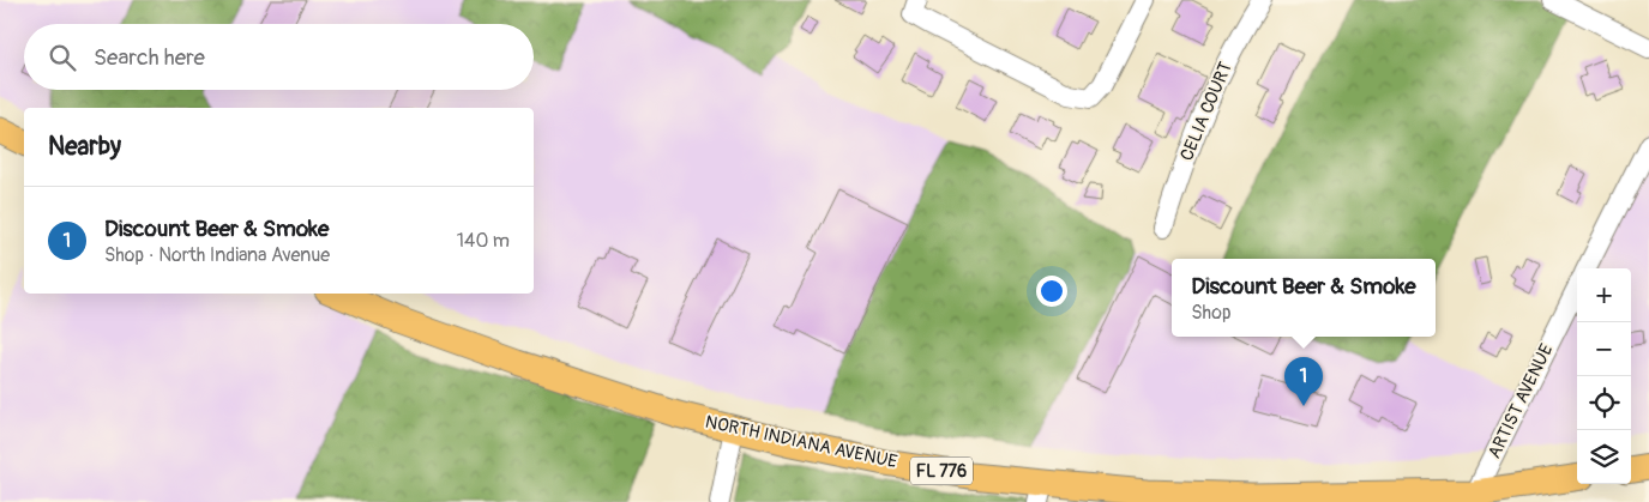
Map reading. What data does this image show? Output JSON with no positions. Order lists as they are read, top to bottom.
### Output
{
  "streets": {
    "main road": ["NORTH INDIANA AVENUE", "FL 776"],
    "street": ["CELIA COURT", "ARTIST AVENUE"]
  },
  "crossings": [
    ["ARTIST AVENUE", "NORTH INDIANA AVENUE"]
  ],
  "page": {
    "search": "Search here",
    "heading": "Nearby",
    "list": [
      {
        "mark": "1",
        "name": "Discount Beer & Smoke",
        "note": "Shop · North Indiana Avenue",
        "value": "140 m"
      }
    ],
    "popup": ["Discount Beer & Smoke", "Shop"],
    "map_buttons": ["+", "−"],
    "pins": "1"
  }
}
